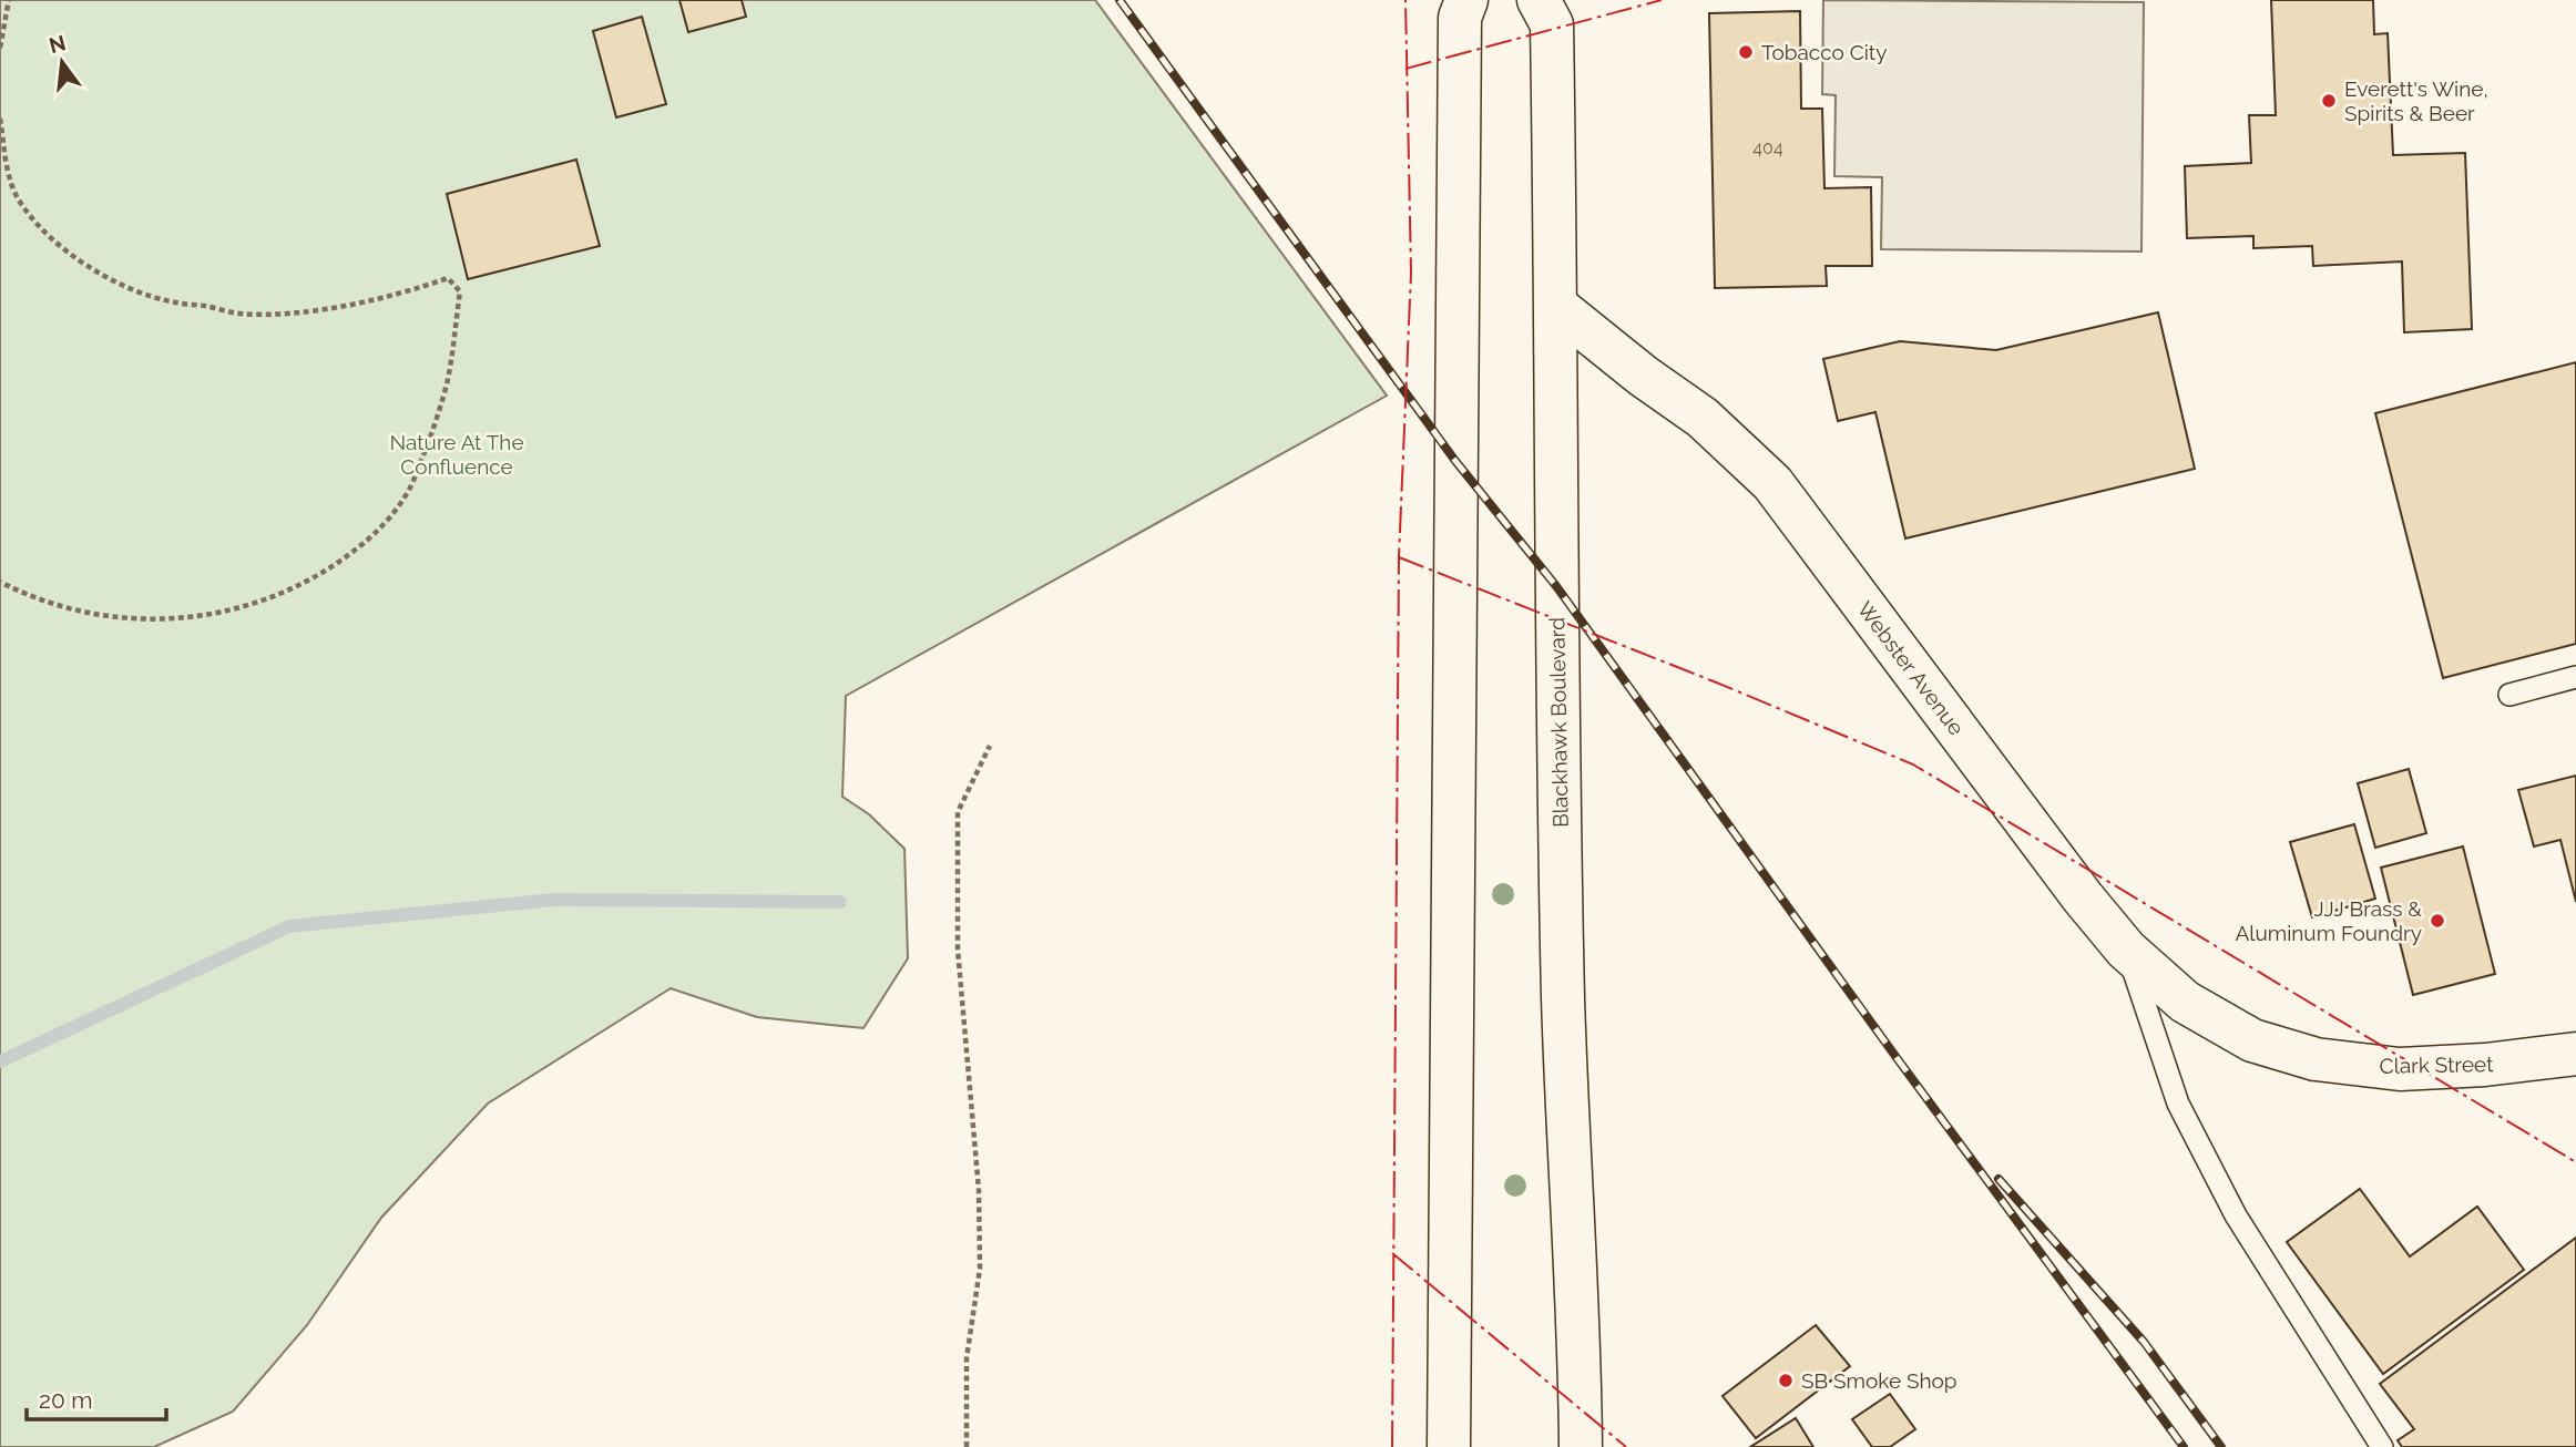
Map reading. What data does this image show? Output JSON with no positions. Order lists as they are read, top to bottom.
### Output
{
  "streets": {
    "main road": ["Webster Avenue", "Blackhawk Boulevard", "Clark Street"]
  },
  "crossings": [
    ["Webster Avenue", "Blackhawk Boulevard"],
    ["Webster Avenue", "Clark Street"]
  ],
  "parks": ["Nature At The Confluence"],
  "places": [
    "Tobacco City",
    "Everett's Wine, Spirits & Beer",
    "JJJ Brass & Aluminum Foundry",
    "SB Smoke Shop"
  ],
  "house_numbers": ["404"],
  "scale_bar": "20 m",
  "north": "top"
}
